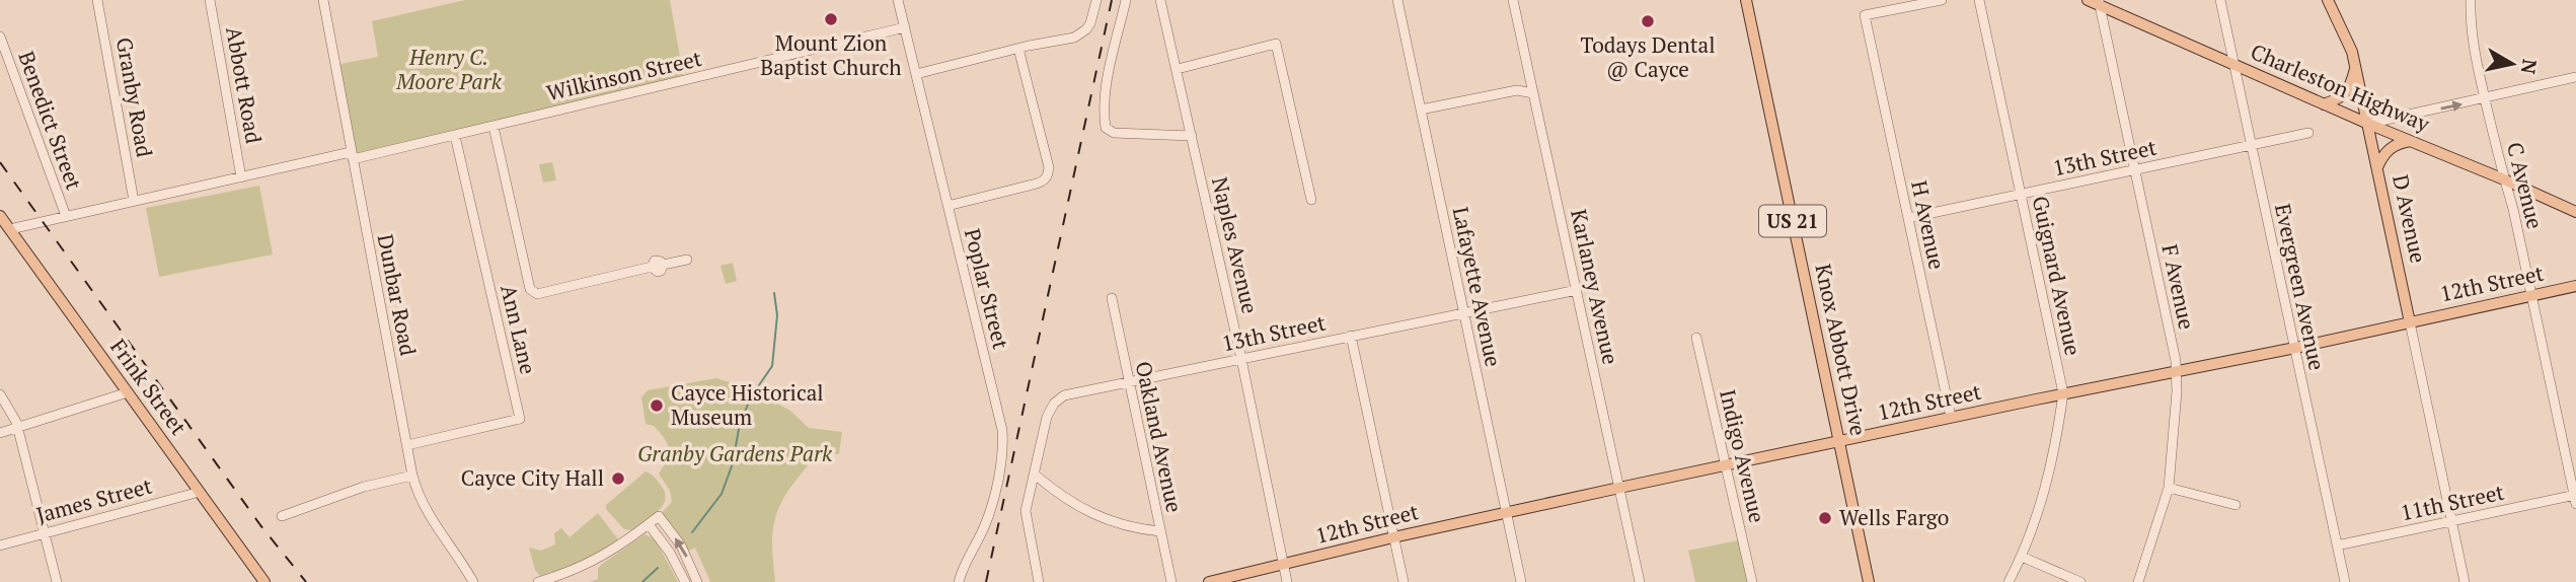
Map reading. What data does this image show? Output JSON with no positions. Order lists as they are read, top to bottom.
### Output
{
  "streets": {
    "main road": [
      "Charleston Highway",
      "D Avenue",
      "US 21",
      "12th Street",
      "Knox Abbott Drive",
      "Frink Street"
    ],
    "street": [
      "Wilkinson Street",
      "Abbott Road",
      "Granby Road",
      "Benedict Street",
      "13th Street",
      "C Avenue",
      "H Avenue",
      "Naples Avenue",
      "Guignard Avenue",
      "Lafayette Avenue",
      "Karlaney Avenue",
      "F Avenue",
      "Evergreen Avenue",
      "Poplar Street",
      "Dunbar Road",
      "Ann Lane",
      "Oakland Avenue",
      "Indigo Avenue",
      "James Street",
      "11th Street"
    ]
  },
  "crossings": [
    ["Wilkinson Street", "Abbott Road"],
    ["Wilkinson Street", "Granby Road"],
    ["Wilkinson Street", "Benedict Street"],
    ["Wilkinson Street", "Poplar Street"],
    ["Wilkinson Street", "Dunbar Road"],
    ["Wilkinson Street", "Ann Lane"],
    ["Wilkinson Street", "Frink Street"],
    ["Charleston Highway", "C Avenue"],
    ["Charleston Highway", "D Avenue"],
    ["Charleston Highway", "F Avenue"],
    ["Charleston Highway", "Evergreen Avenue"],
    ["13th Street", "H Avenue"],
    ["13th Street", "Naples Avenue"],
    ["13th Street", "Guignard Avenue"],
    ["13th Street", "Lafayette Avenue"],
    ["13th Street", "Karlaney Avenue"],
    ["13th Street", "F Avenue"],
    ["13th Street", "Evergreen Avenue"],
    ["13th Street", "Oakland Avenue"],
    ["C Avenue", "12th Street"],
    ["C Avenue", "11th Street"],
    ["D Avenue", "12th Street"],
    ["D Avenue", "11th Street"],
    ["H Avenue", "12th Street"],
    ["Naples Avenue", "12th Street"],
    ["Guignard Avenue", "12th Street"],
    ["12th Street", "Lafayette Avenue"],
    ["12th Street", "Karlaney Avenue"],
    ["12th Street", "F Avenue"],
    ["12th Street", "Evergreen Avenue"],
    ["12th Street", "Knox Abbott Drive"],
    ["12th Street", "Indigo Avenue"],
    ["Evergreen Avenue", "11th Street"],
    ["Dunbar Road", "Ann Lane"],
    ["Frink Street", "James Street"]
  ],
  "parks": ["Henry C. Moore Park", "Granby Gardens Park"],
  "places": [
    "Mount Zion Baptist Church",
    "Todays Dental @ Cayce",
    "Cayce Historical Museum",
    "Cayce City Hall",
    "Wells Fargo"
  ],
  "north": "right"
}
